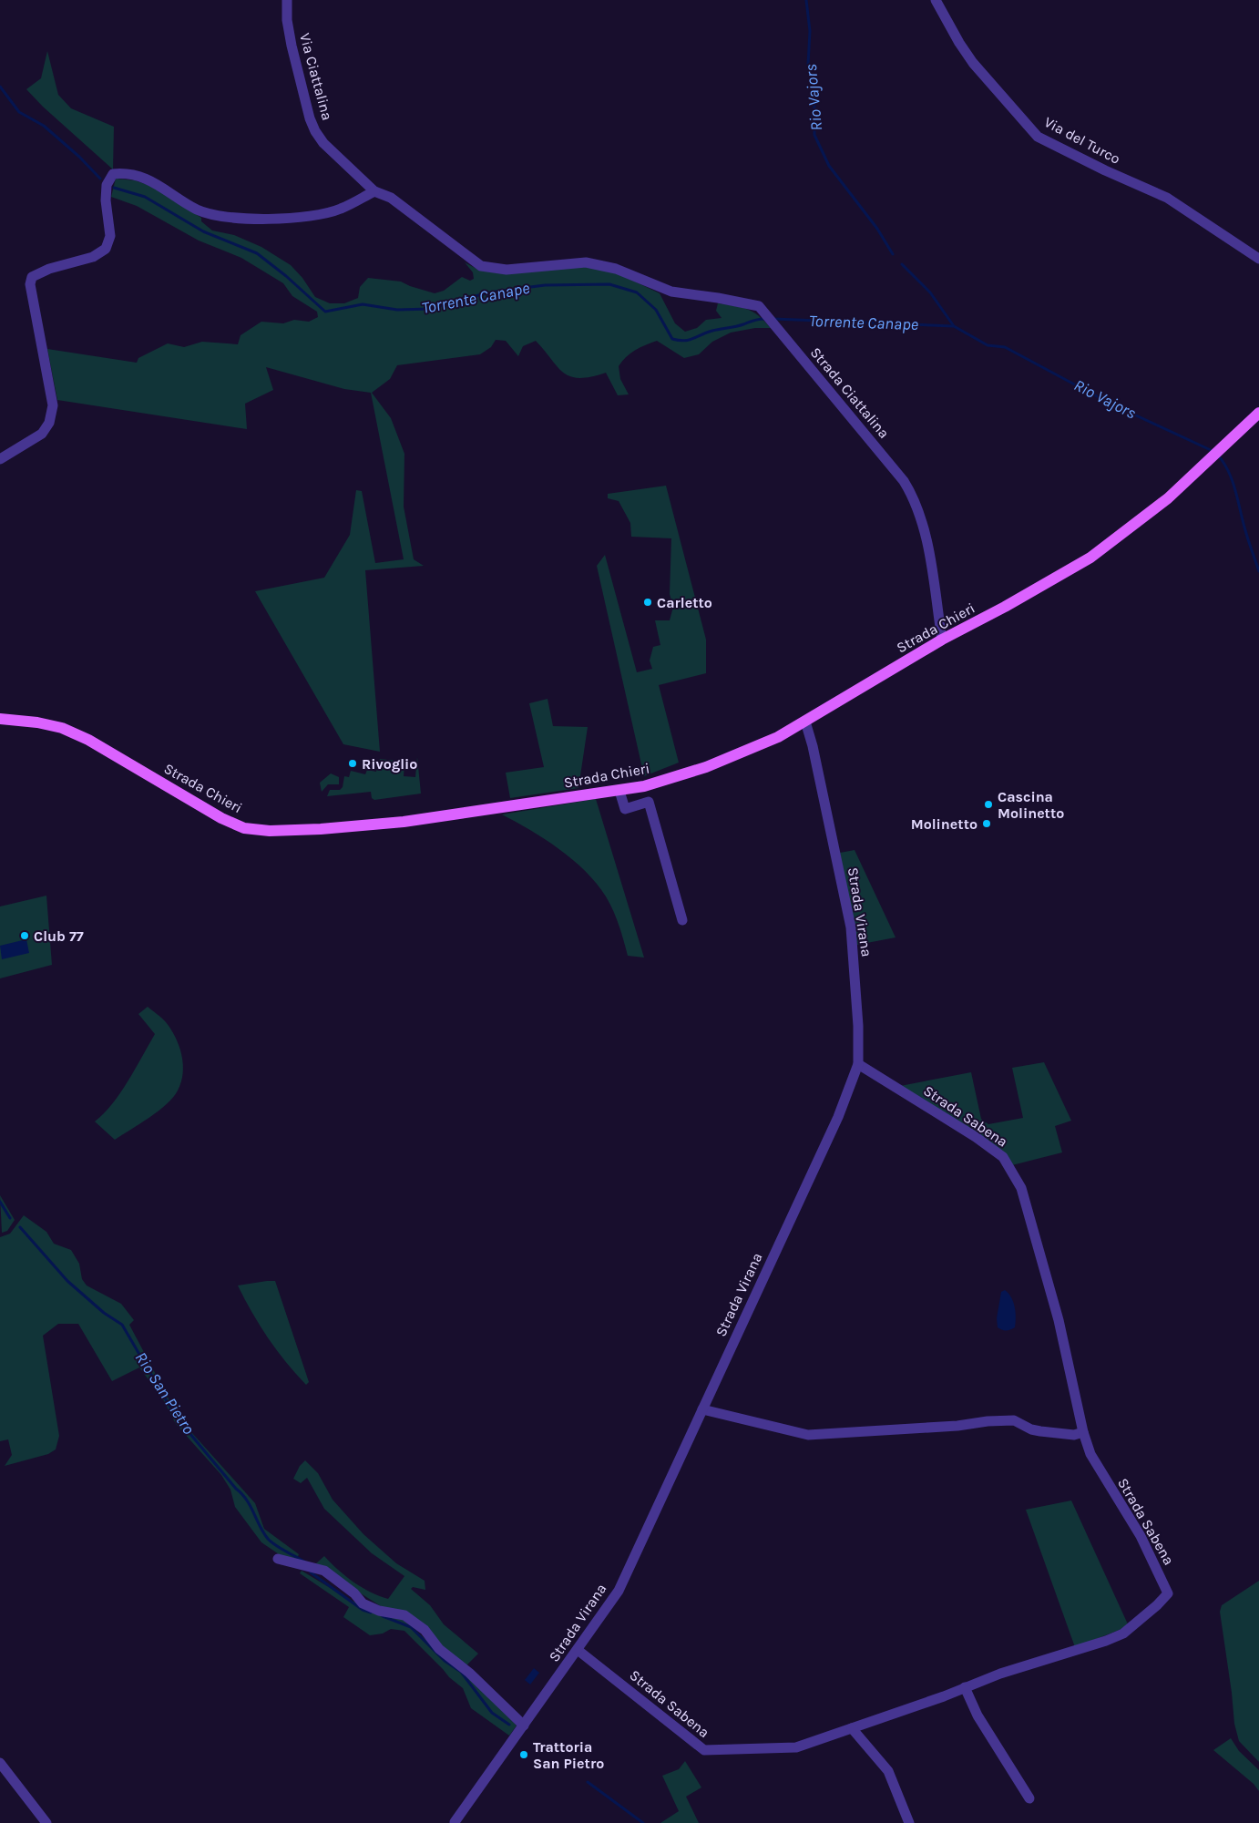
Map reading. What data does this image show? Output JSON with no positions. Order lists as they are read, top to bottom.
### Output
{
  "streets": {
    "main road": ["Strada Chieri"],
    "street": [
      "Via Ciattalina",
      "Via del Turco",
      "Strada Ciattalina",
      "Strada Virana",
      "Strada Sabena"
    ]
  },
  "crossings": [
    ["Via Ciattalina", "Strada Ciattalina"],
    ["Strada Ciattalina", "Strada Chieri"],
    ["Strada Chieri", "Strada Virana"],
    ["Strada Virana", "Strada Sabena"]
  ],
  "water": ["Rio Vajors", "Torrente Canape", "Rio San Pietro"],
  "places": [
    "Carletto",
    "Rivoglio",
    "Cascina Molinetto",
    "Molinetto",
    "Club 77",
    "Trattoria San Pietro"
  ]
}
